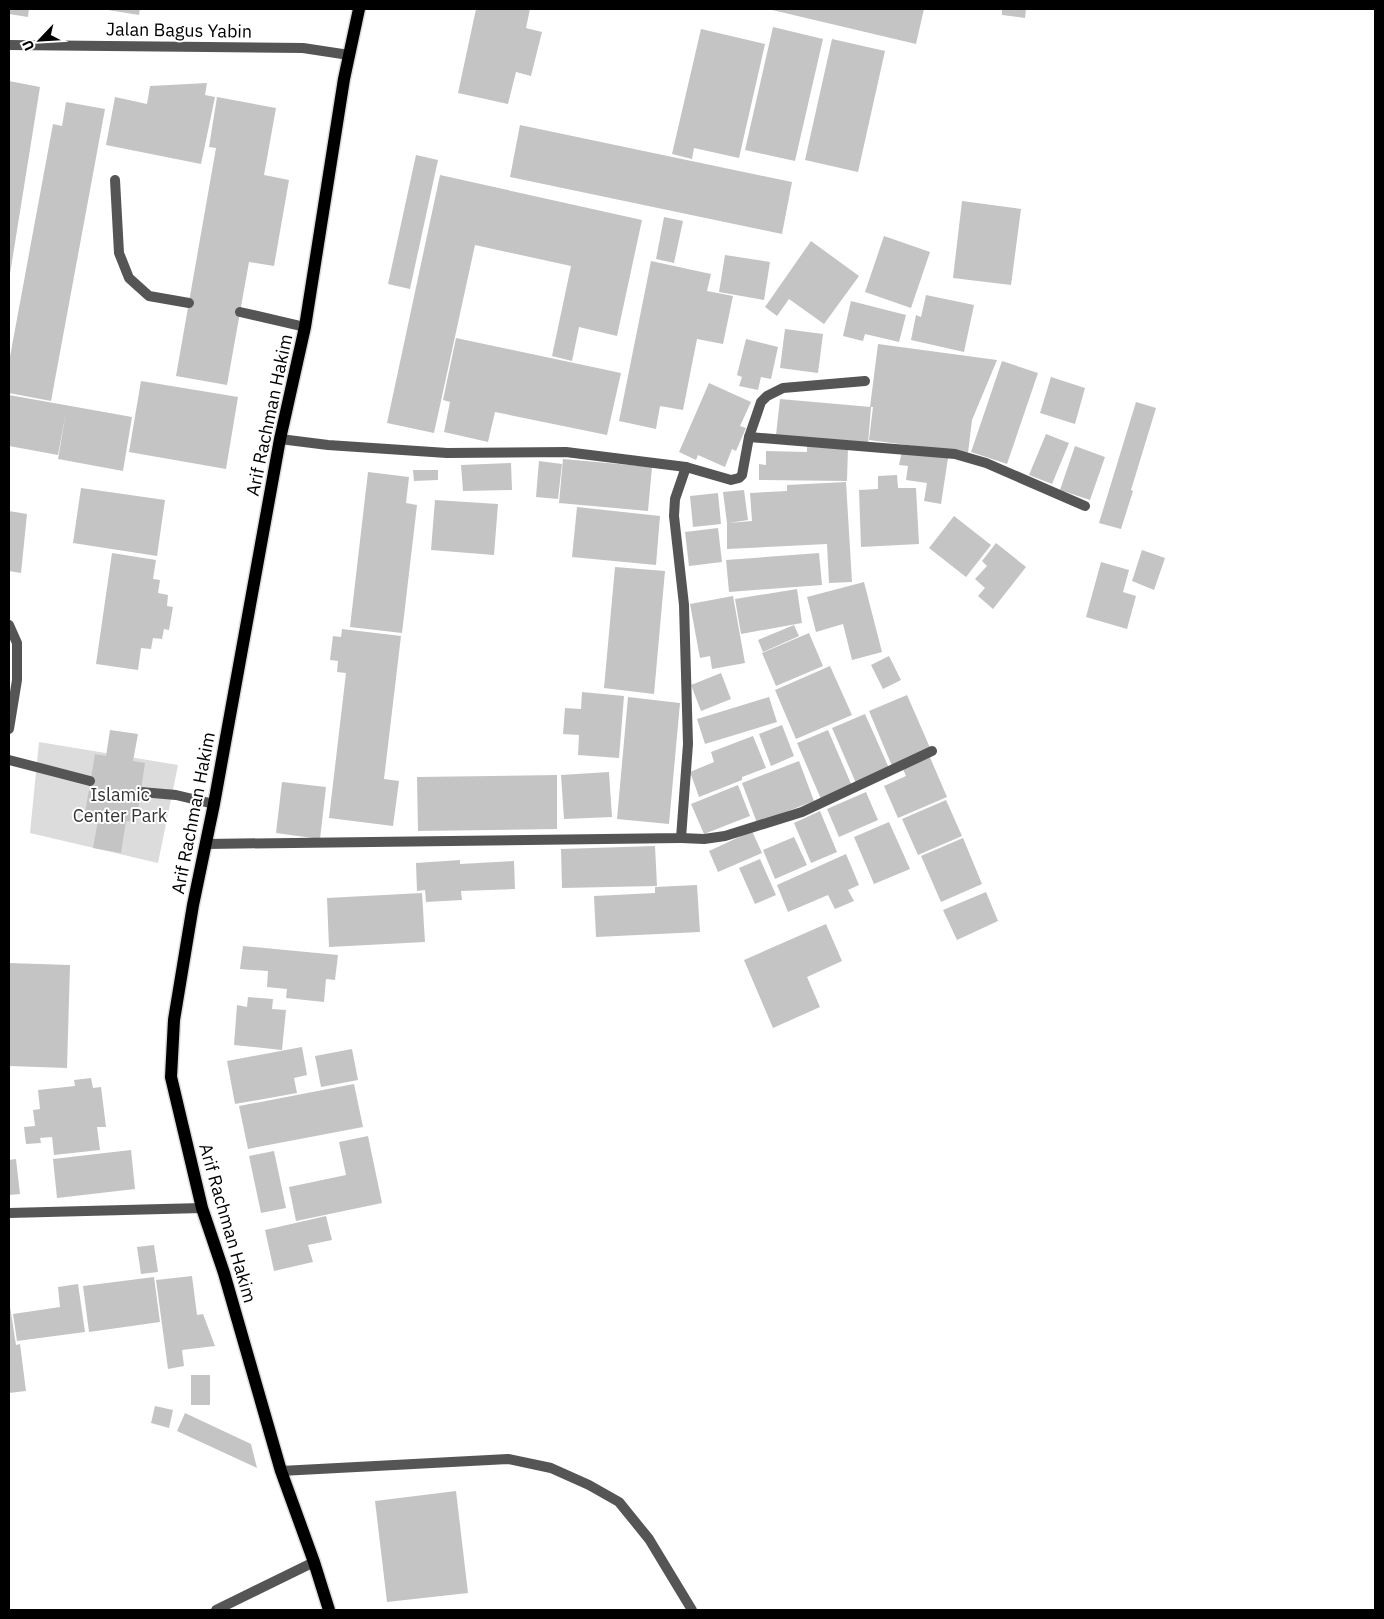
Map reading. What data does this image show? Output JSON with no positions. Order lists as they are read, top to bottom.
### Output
{
  "streets": {
    "main road": ["Arif Rachman Hakim"],
    "street": ["Jalan Bagus Yabin"]
  },
  "crossings": [
    ["Jalan Bagus Yabin", "Arif Rachman Hakim"]
  ],
  "parks": ["Islamic Center Park"],
  "north": "bottom left"
}
